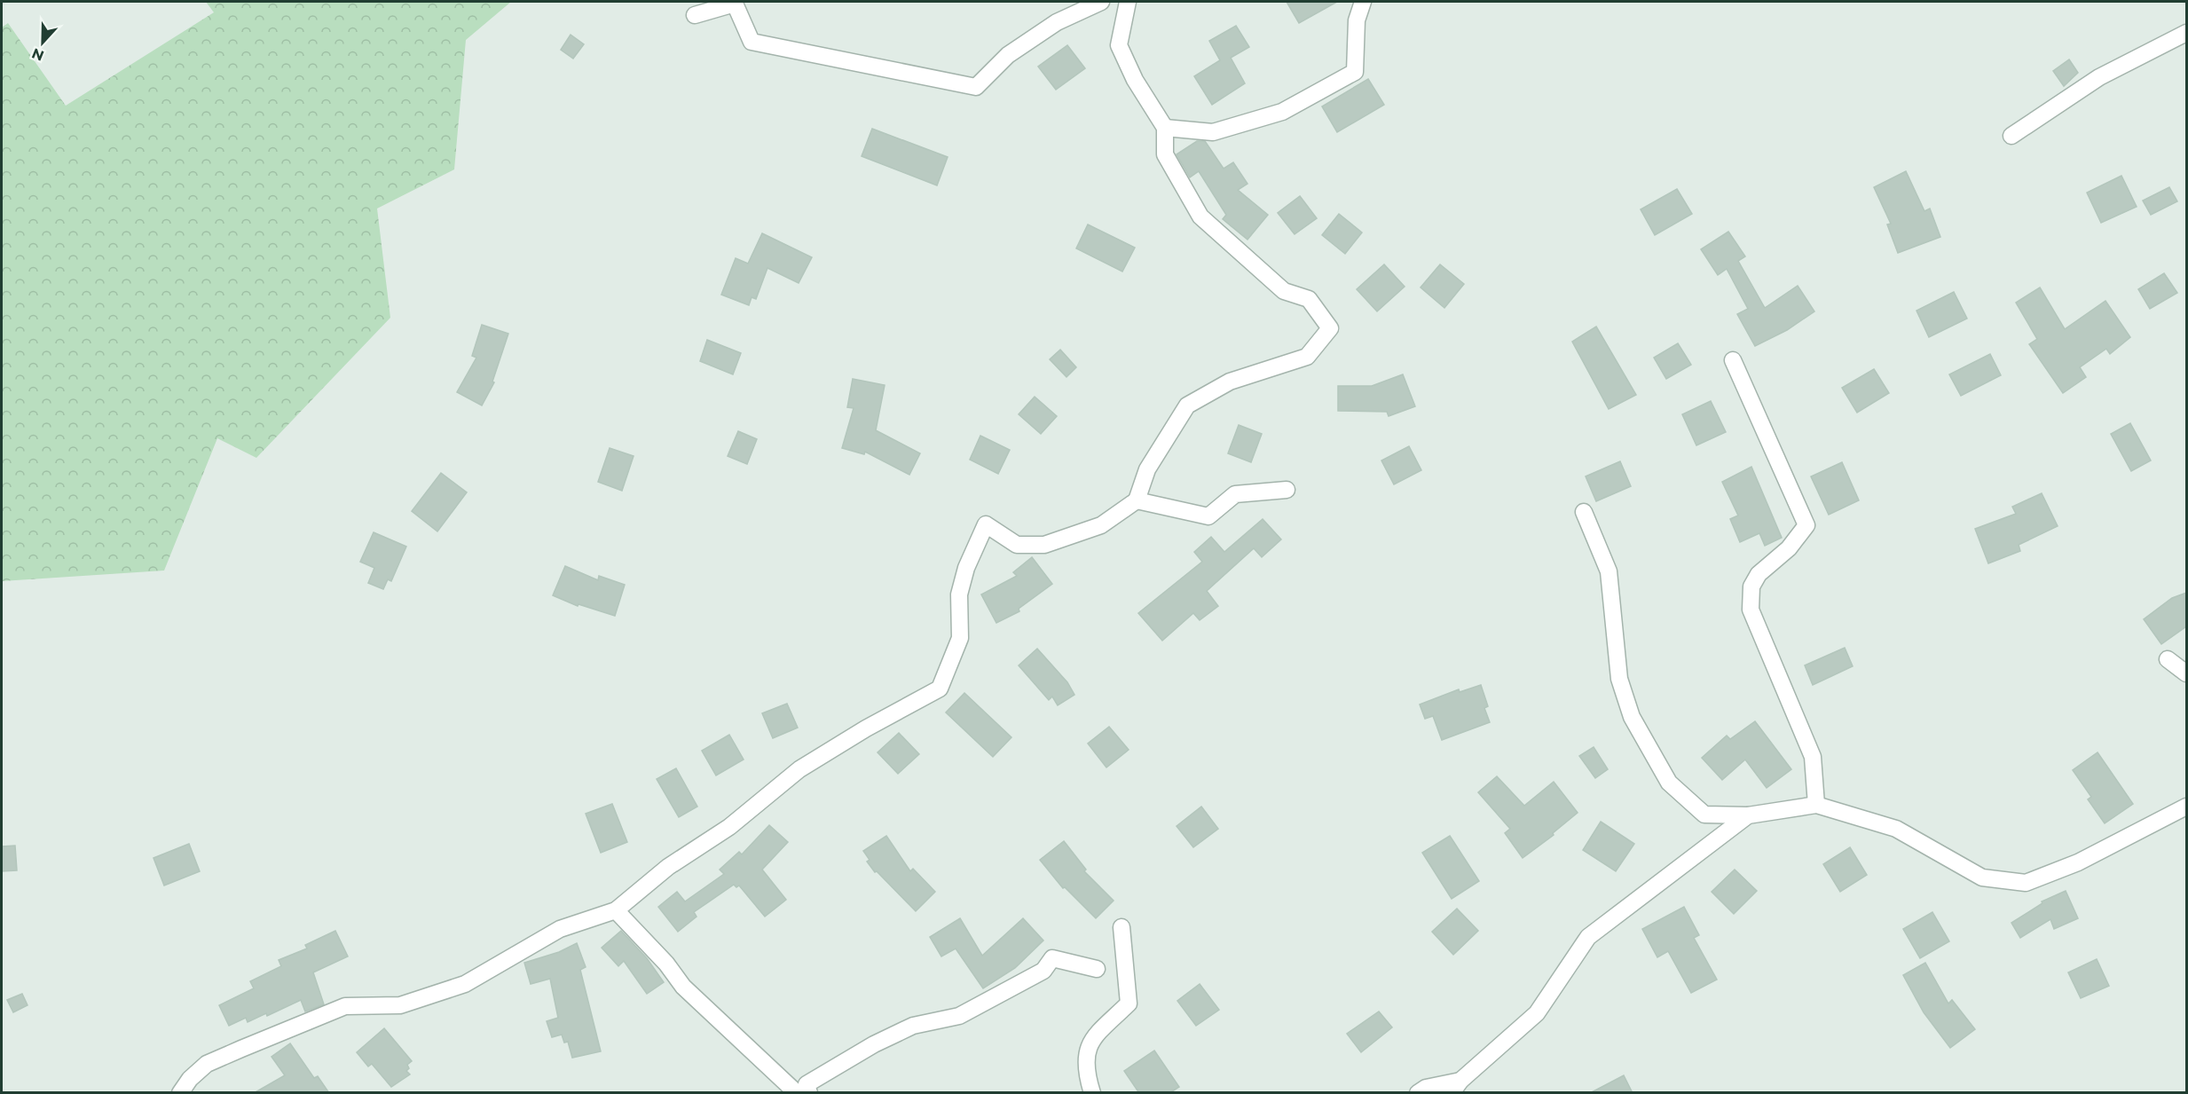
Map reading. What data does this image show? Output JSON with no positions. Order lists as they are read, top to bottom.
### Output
{
  "north": "bottom"
}
